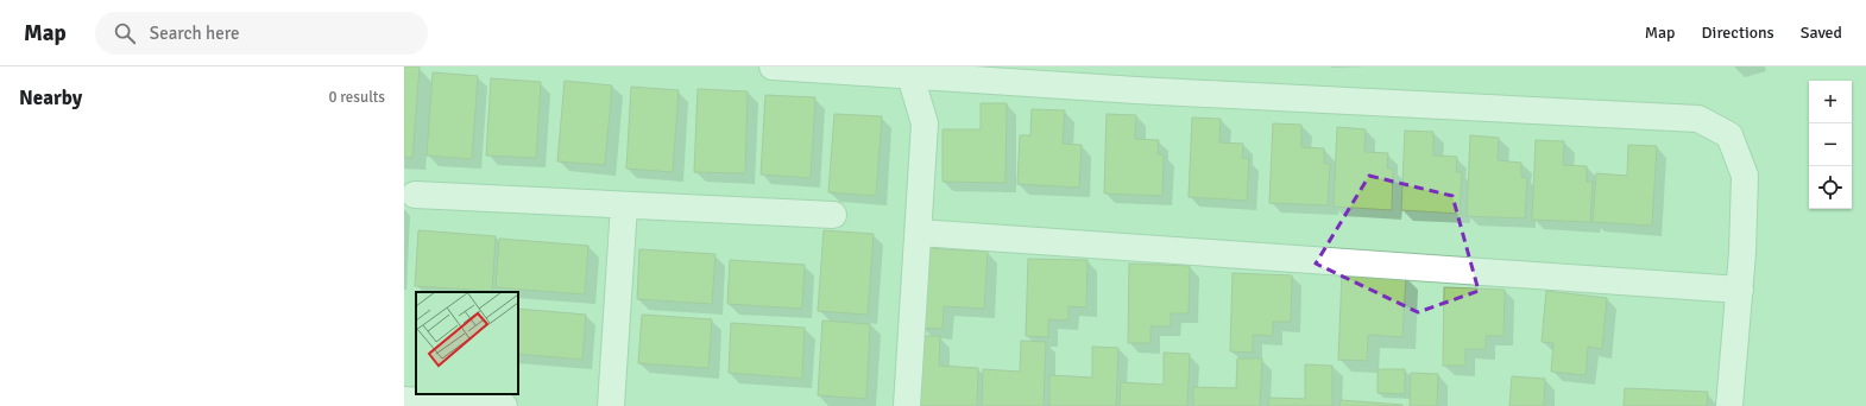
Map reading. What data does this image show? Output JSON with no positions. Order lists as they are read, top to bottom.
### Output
{
  "page": {
    "header": "Map",
    "search": "Search here",
    "nav": ["Map", "Directions", "Saved"],
    "heading": ["Nearby", "0 results"],
    "map_buttons": ["+", "−"]
  }
}
